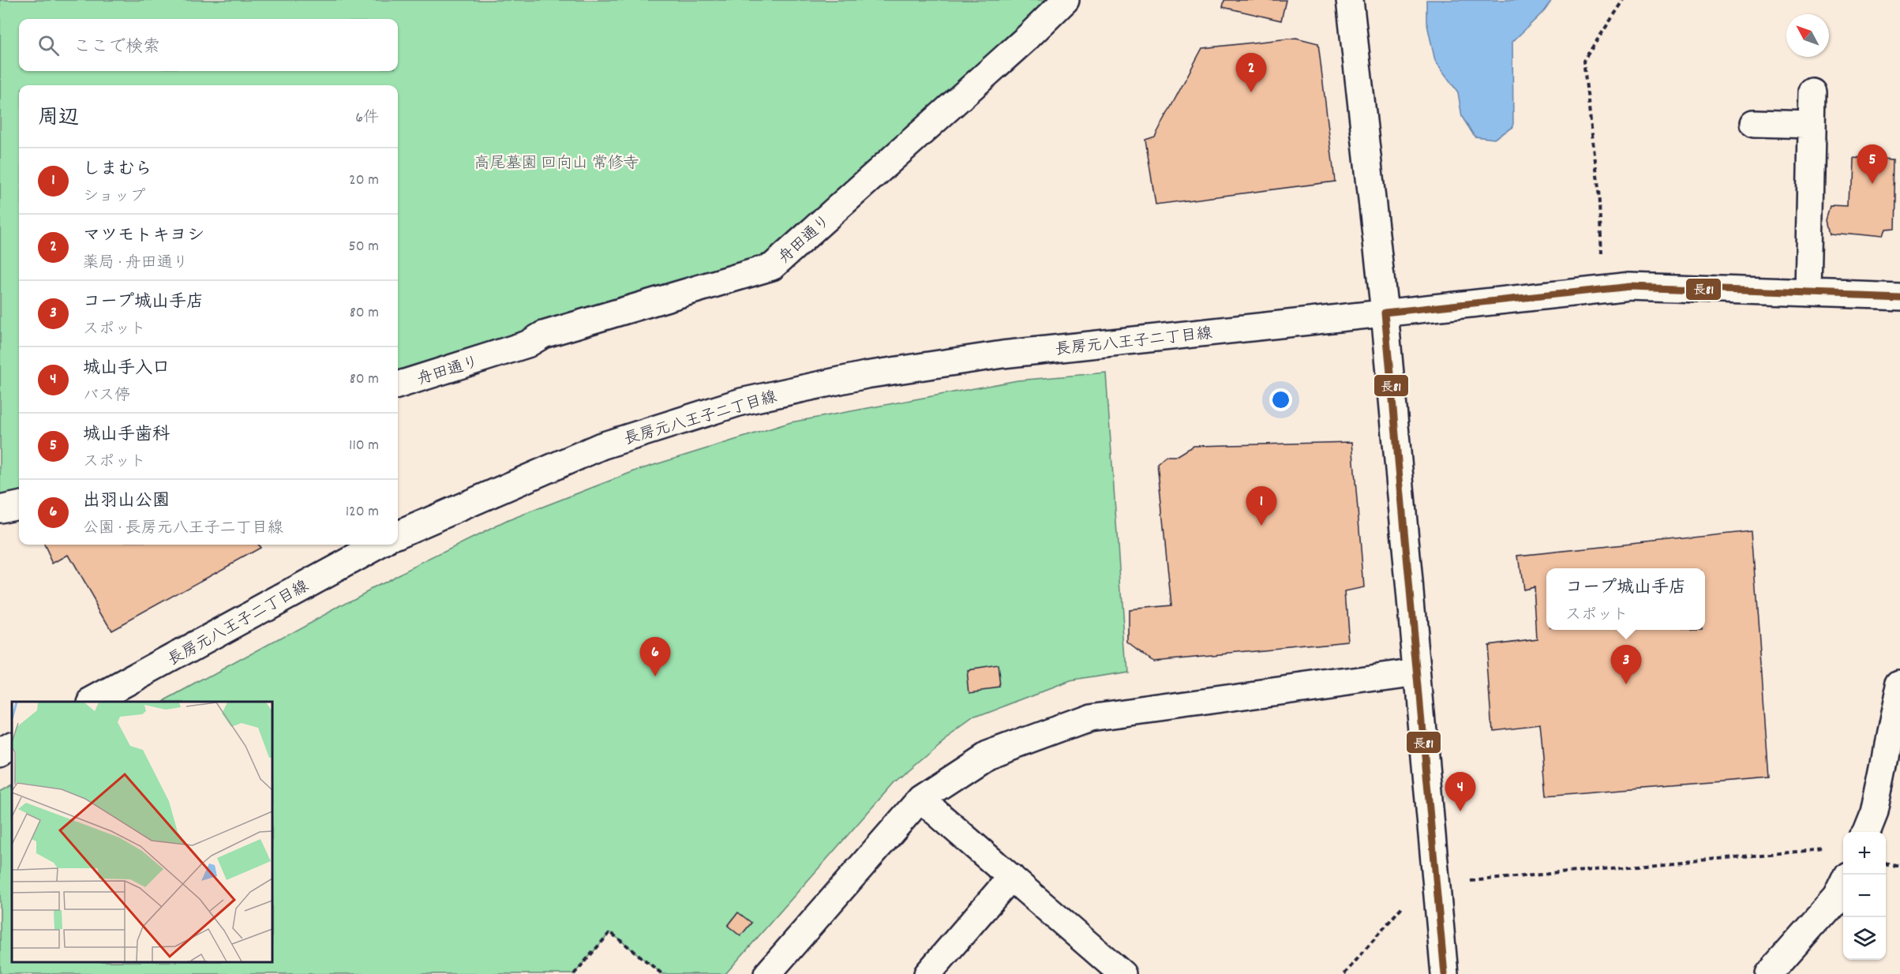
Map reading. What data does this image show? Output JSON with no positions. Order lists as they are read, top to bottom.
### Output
{
  "streets": {
    "street": ["舟田通り", "長房元八王子二丁目線"]
  },
  "parks": ["高尾墓園 回向山 常修寺"],
  "lines": ["transit line 長81"],
  "north": "top left",
  "page": {
    "search": "ここで検索",
    "pins": [
      "2",
      "5",
      "1",
      "6",
      "3",
      "4"
    ],
    "heading": ["周辺", "6件"],
    "list": [
      {
        "mark": "1",
        "name": "しまむら",
        "note": "ショップ",
        "value": "20 m"
      },
      {
        "mark": "2",
        "name": "マツモトキヨシ",
        "note": "薬局 · 舟田通り",
        "value": "50 m"
      },
      {
        "mark": "3",
        "name": "コープ城山手店",
        "note": "スポット",
        "value": "80 m"
      },
      {
        "mark": "4",
        "name": "城山手入口",
        "note": "バス停",
        "value": "80 m"
      },
      {
        "mark": "5",
        "name": "城山手歯科",
        "note": "スポット",
        "value": "110 m"
      },
      {
        "mark": "6",
        "name": "出羽山公園",
        "note": "公園 · 長房元八王子二丁目線",
        "value": "120 m"
      }
    ],
    "popup": ["コープ城山手店", "スポット"],
    "map_buttons": ["+", "−"]
  }
}
